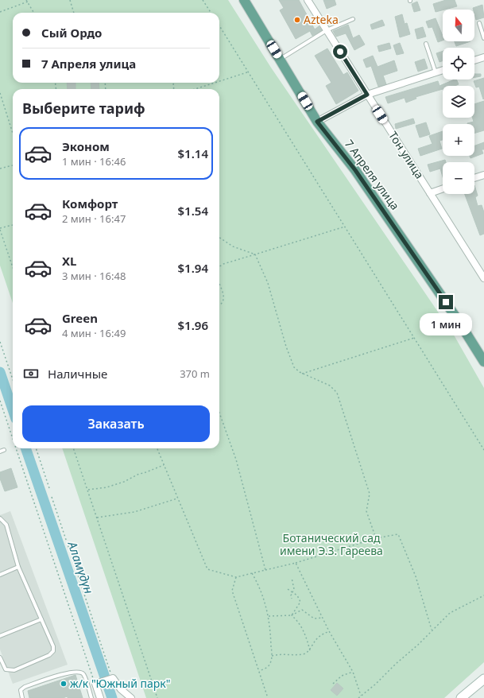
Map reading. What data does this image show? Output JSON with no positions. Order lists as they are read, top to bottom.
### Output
{
  "streets": {
    "main road": ["7 Апреля улица"],
    "street": ["Тон улица"]
  },
  "water": ["Аламүдүн"],
  "parks": ["Ботанический сад имени Э.З. Гареева"],
  "places": ["Azteka", "ж/к \"Южный парк\""],
  "north": "top",
  "page": {
    "map_buttons": ["+", "−"],
    "banner": ["Сый Ордо", "7 Апреля улица"],
    "heading": "Выберите тариф",
    "list": [
      {
        "name": "Эконом",
        "note": "1 мин · 16:46",
        "value": "$1.14"
      },
      {
        "name": "Комфорт",
        "note": "2 мин · 16:47",
        "value": "$1.54"
      },
      {
        "name": "XL",
        "note": "3 мин · 16:48",
        "value": "$1.94"
      },
      {
        "name": "Green",
        "note": "4 мин · 16:49",
        "value": "$1.96"
      }
    ],
    "bubble": "1 мин",
    "pay": ["Наличные", "370 m"],
    "buttons": "Заказать"
  }
}
